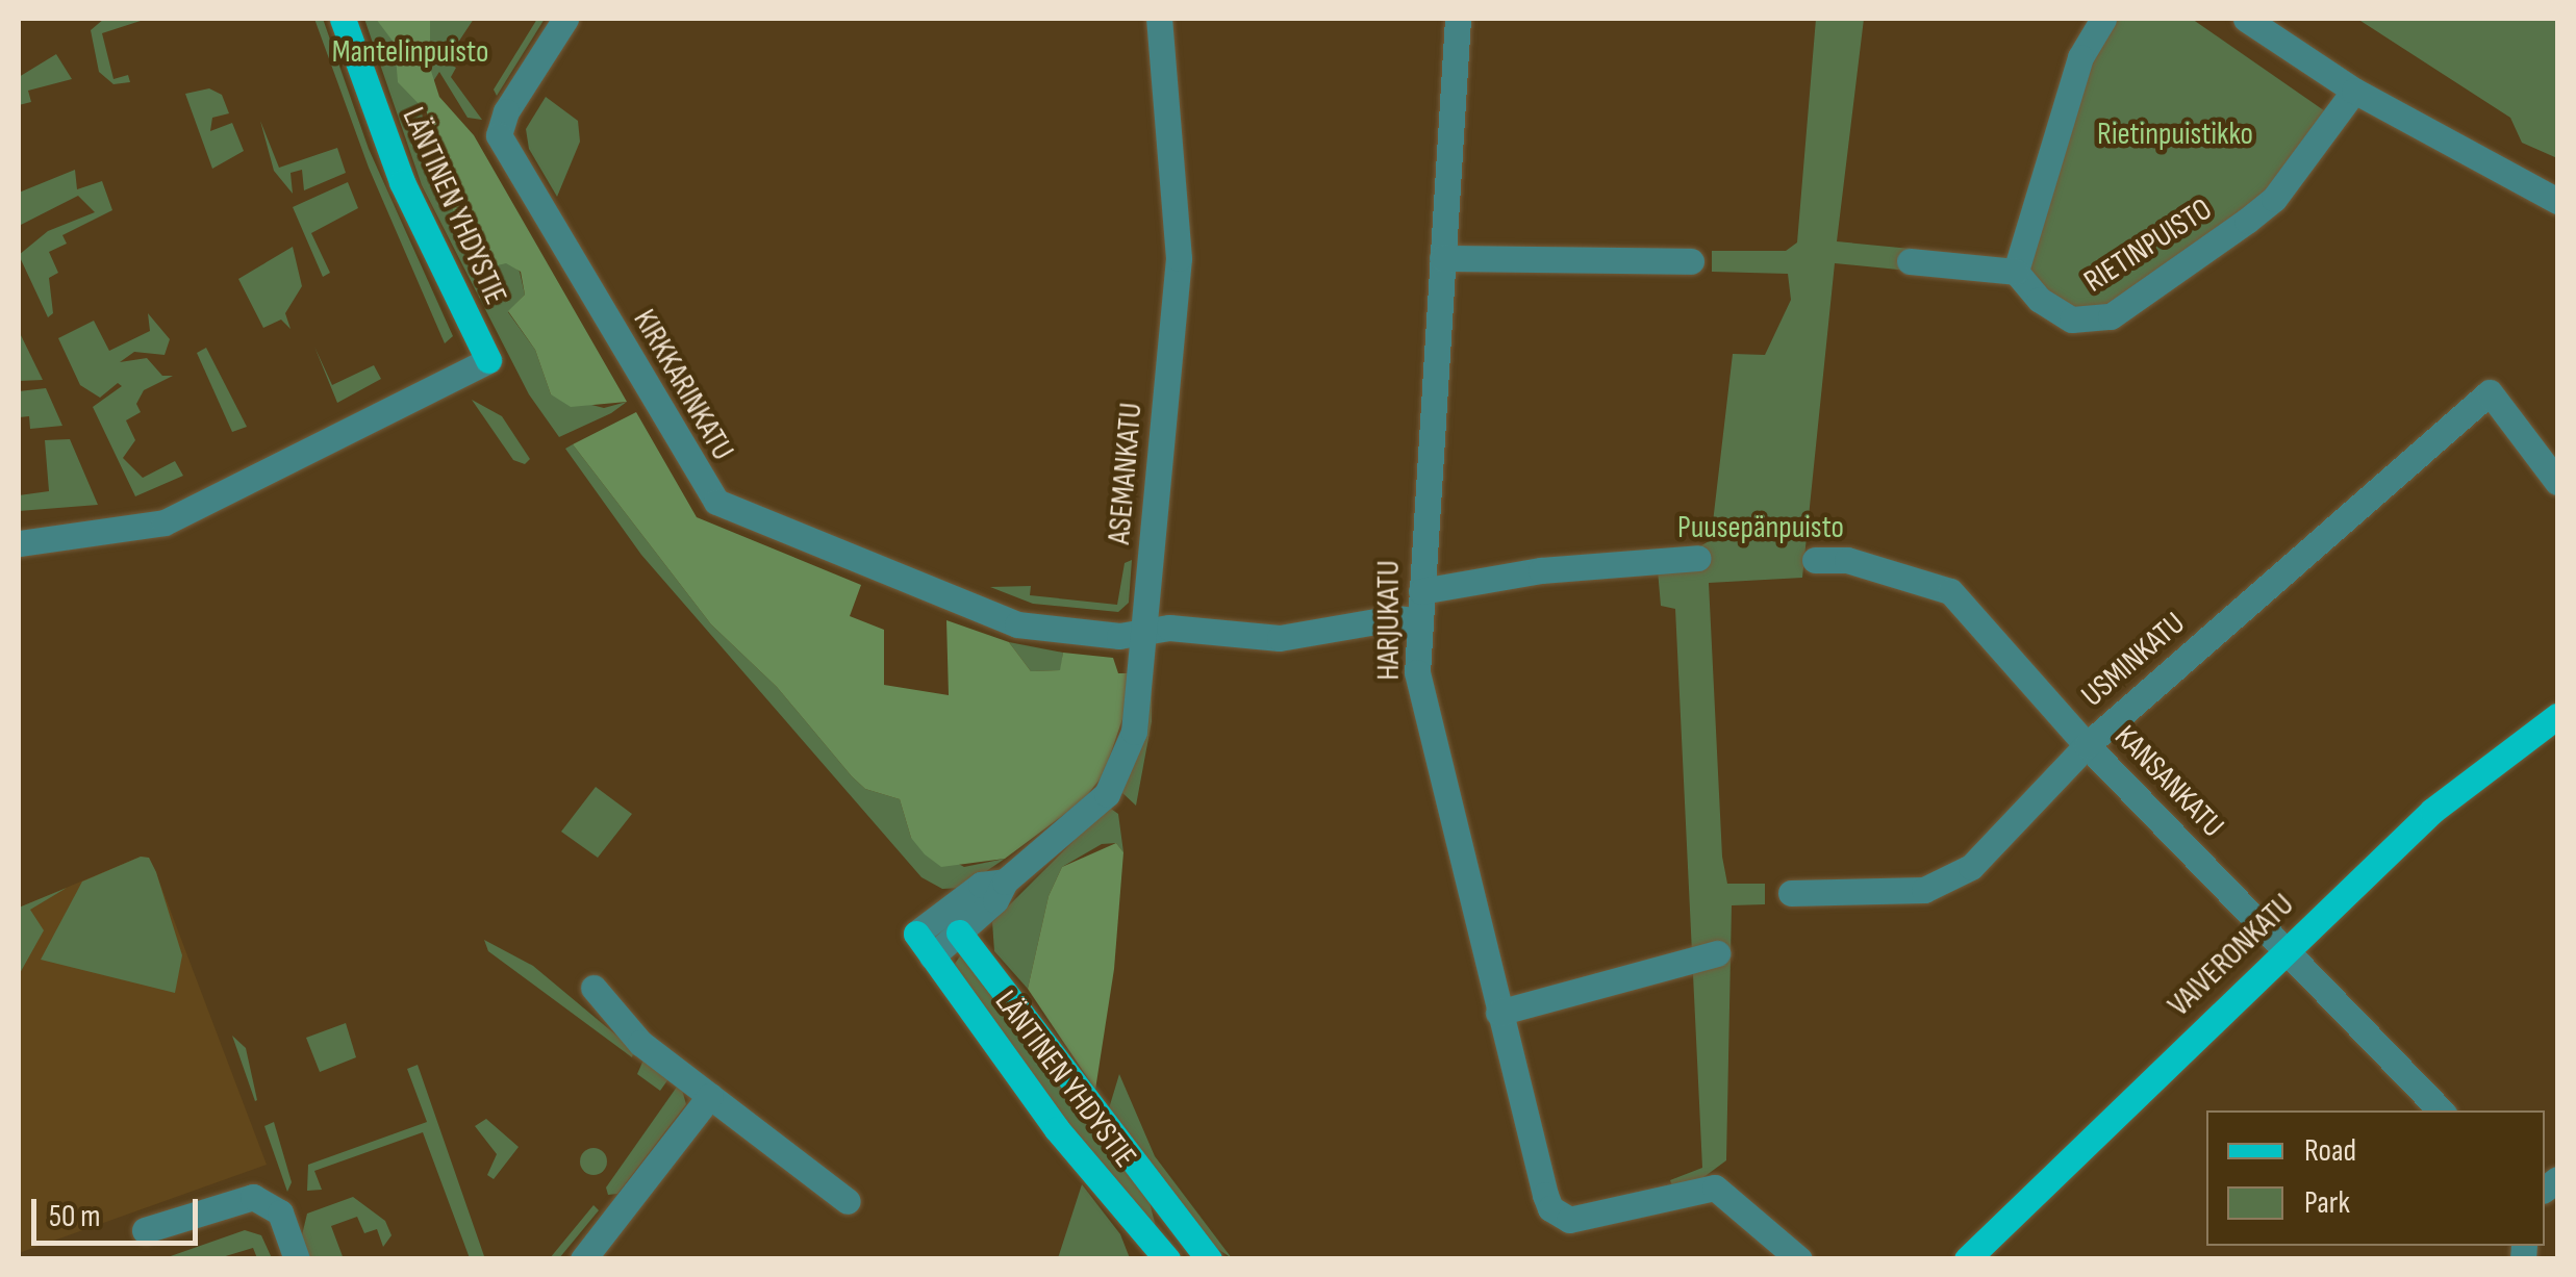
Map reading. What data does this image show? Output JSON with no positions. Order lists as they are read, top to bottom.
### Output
{
  "streets": {
    "main road": ["LÄNTINEN YHDYSTIE", "VAIVERONKATU"],
    "street": [
      "RIETINPUISTO",
      "KIRKKARINKATU",
      "ASEMANKATU",
      "HARJUKATU",
      "USMINKATU",
      "KANSANKATU"
    ]
  },
  "crossings": [
    ["LÄNTINEN YHDYSTIE", "ASEMANKATU"],
    ["KIRKKARINKATU", "ASEMANKATU"],
    ["USMINKATU", "KANSANKATU"],
    ["KANSANKATU", "VAIVERONKATU"]
  ],
  "parks": ["Mantelinpuisto", "Rietinpuistikko", "Puusepänpuisto"],
  "legend": ["Road", "Park"],
  "scale_bar": "50 m"
}
